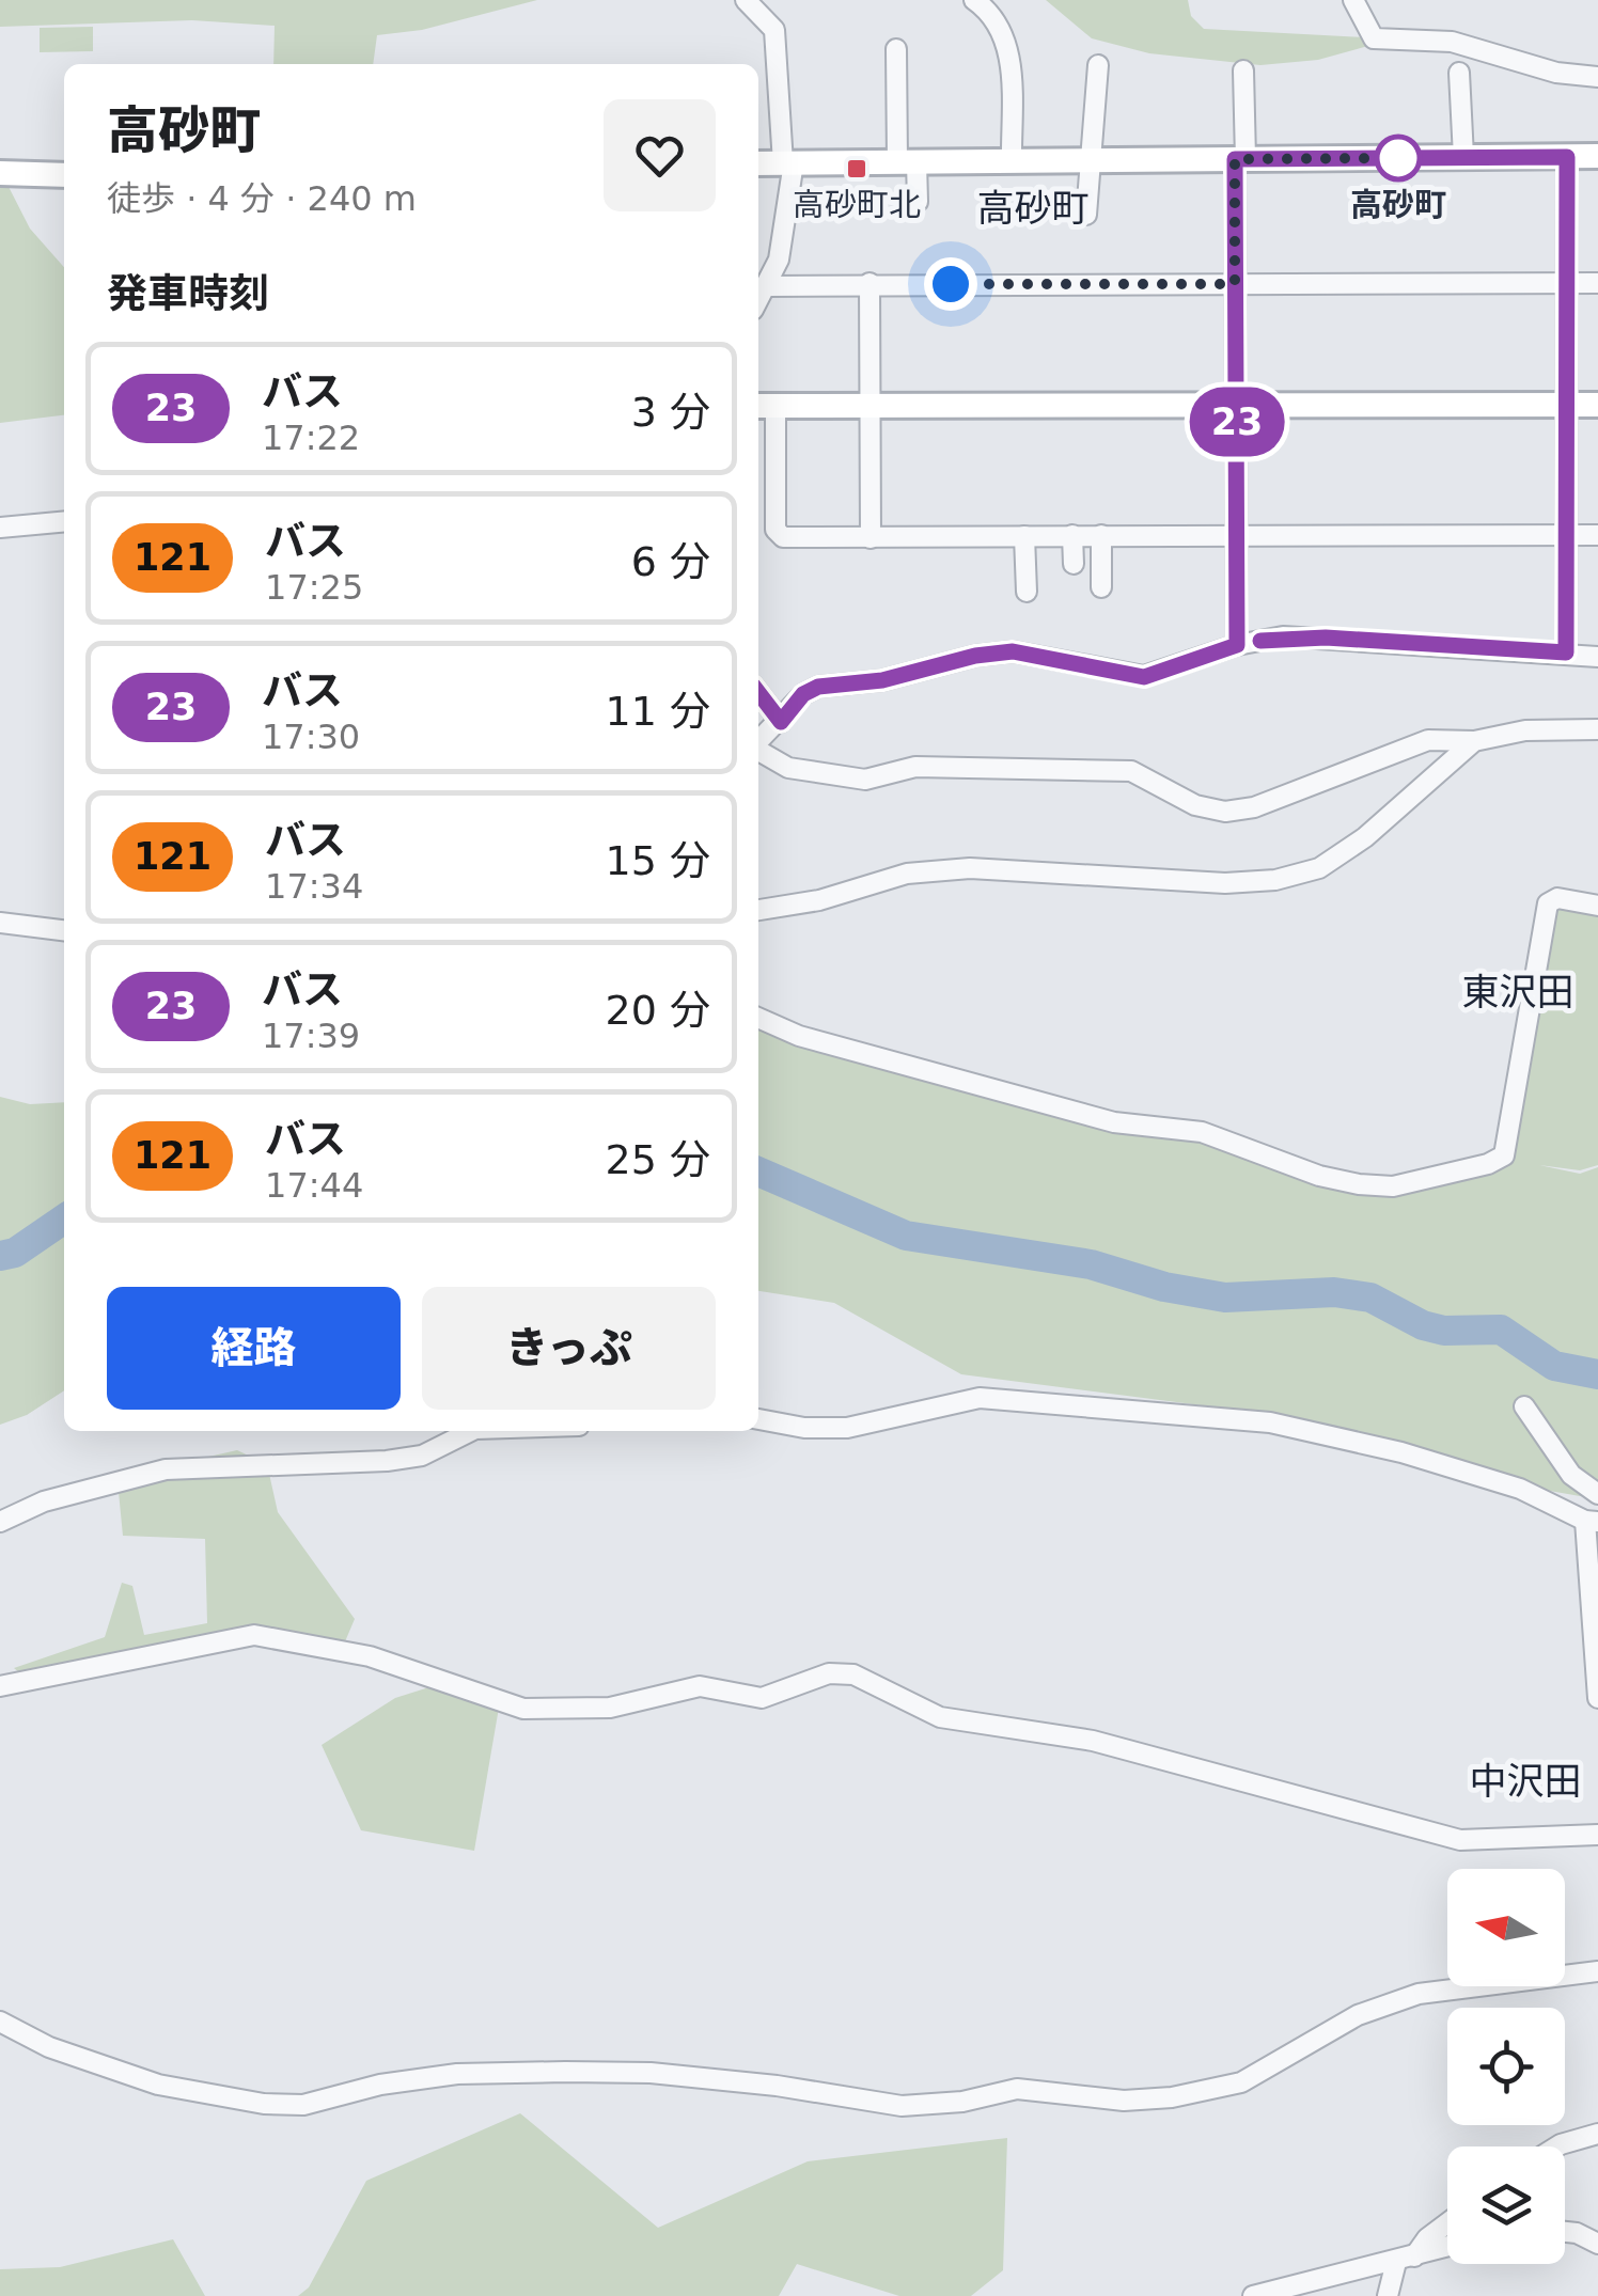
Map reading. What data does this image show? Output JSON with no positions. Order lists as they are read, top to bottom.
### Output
{
  "districts": ["高砂町", "東沢田", "中沢田"],
  "places": {
    "other": ["高砂町"],
    "transit": ["高砂町北"]
  },
  "lines": ["bus line 23"],
  "north": "left",
  "page": {
    "on_map": "23",
    "heading": [
      ["高砂町", "徒歩 · 4 分 · 240 m"],
      "発車時刻"
    ],
    "list": [
      {
        "mark": "23",
        "name": "バス",
        "note": "17:22",
        "value": "3 分"
      },
      {
        "mark": "121",
        "name": "バス",
        "note": "17:25",
        "value": "6 分"
      },
      {
        "mark": "23",
        "name": "バス",
        "note": "17:30",
        "value": "11 分"
      },
      {
        "mark": "121",
        "name": "バス",
        "note": "17:34",
        "value": "15 分"
      },
      {
        "mark": "23",
        "name": "バス",
        "note": "17:39",
        "value": "20 分"
      },
      {
        "mark": "121",
        "name": "バス",
        "note": "17:44",
        "value": "25 分"
      }
    ],
    "buttons": ["経路", "きっぷ"]
  }
}
